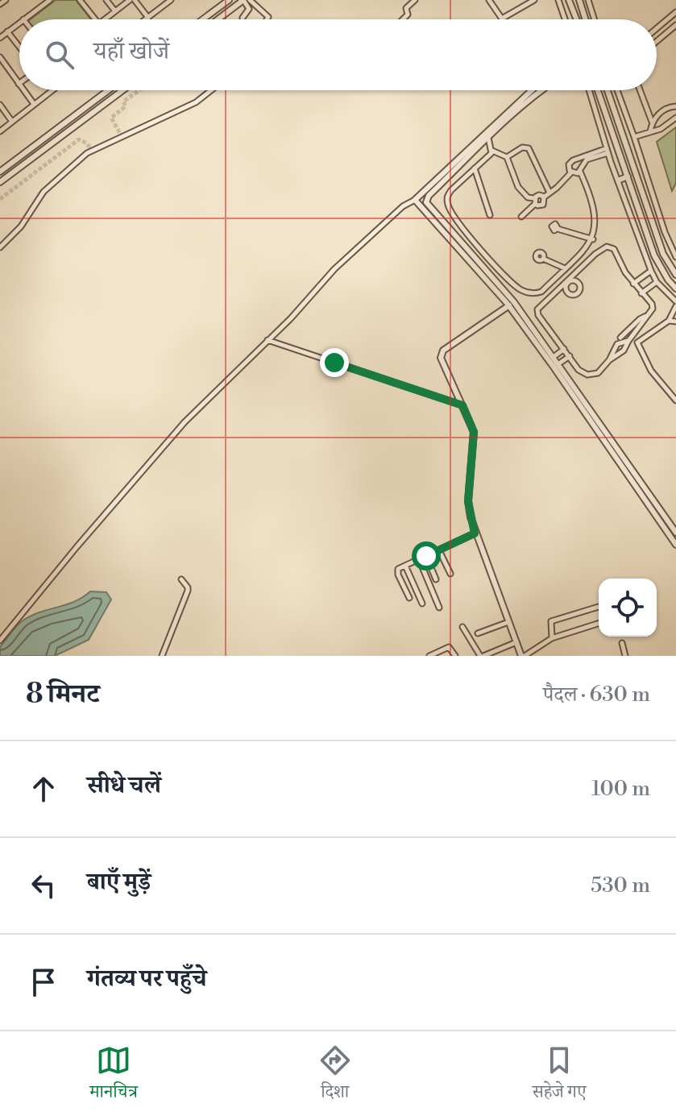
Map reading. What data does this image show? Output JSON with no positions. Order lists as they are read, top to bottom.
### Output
{
  "page": {
    "search": "यहाँ खोजें",
    "heading": ["8 मिनट", "पैदल · 630 m"],
    "list": [
      ["सीधे चलें", "100 m"],
      ["बाएँ मुड़ें", "530 m"],
      "गंतव्य पर पहुँचे"
    ],
    "nav": ["मानचित्र", "दिशा", "सहेजे गए"]
  }
}
